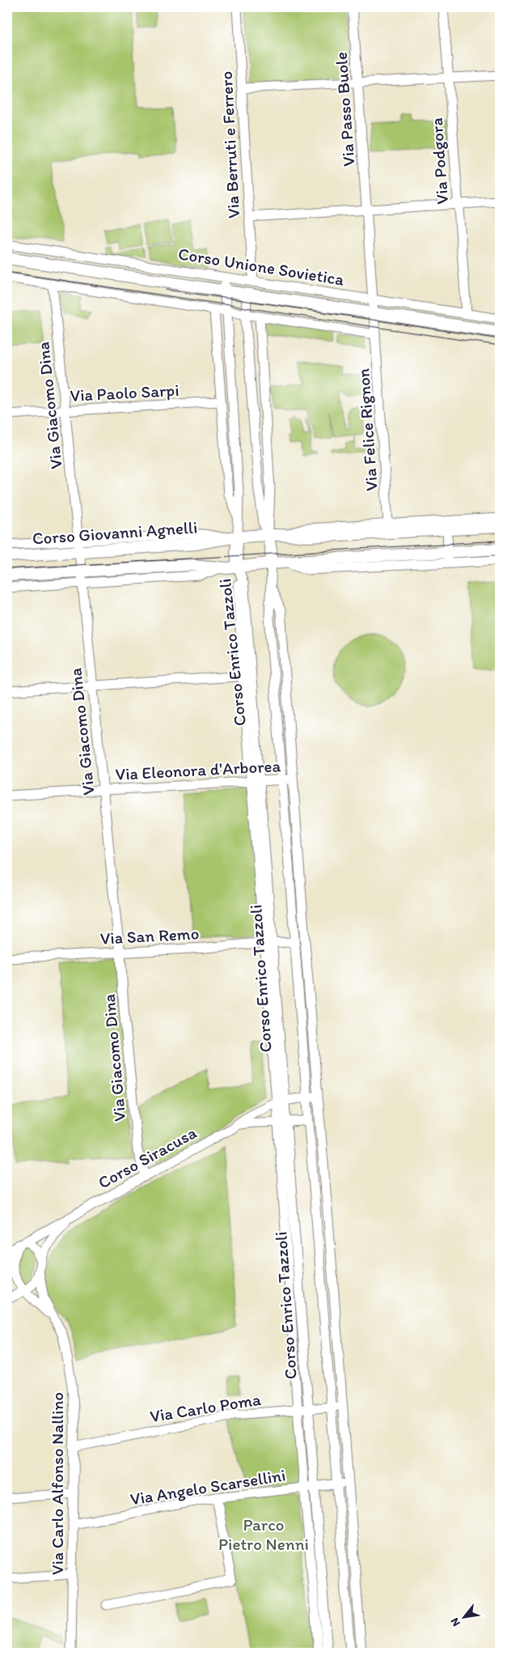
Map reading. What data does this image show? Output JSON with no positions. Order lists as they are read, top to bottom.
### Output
{
  "streets": {
    "main road": ["Corso Unione Sovietica", "Corso Giovanni Agnelli"],
    "street": [
      "Via Passo Buole",
      "Via Berruti e Ferrero",
      "Via Podgora",
      "Via Paolo Sarpi",
      "Via Giacomo Dina",
      "Via Felice Rignon",
      "Corso Enrico Tazzoli",
      "Via Eleonora d'Arborea",
      "Via San Remo",
      "Corso Siracusa",
      "Via Carlo Poma",
      "Via Carlo Alfonso Nallino",
      "Via Angelo Scarsellini"
    ]
  },
  "crossings": [
    ["Via Passo Buole", "Corso Unione Sovietica"],
    ["Via Berruti e Ferrero", "Corso Unione Sovietica"],
    ["Via Podgora", "Corso Unione Sovietica"],
    ["Via Paolo Sarpi", "Via Giacomo Dina"],
    ["Via Giacomo Dina", "Corso Giovanni Agnelli"],
    ["Via Giacomo Dina", "Via Eleonora d'Arborea"],
    ["Via Giacomo Dina", "Via San Remo"],
    ["Via Giacomo Dina", "Corso Siracusa"],
    ["Corso Giovanni Agnelli", "Corso Enrico Tazzoli"],
    ["Corso Enrico Tazzoli", "Via Eleonora d'Arborea"],
    ["Corso Enrico Tazzoli", "Via San Remo"],
    ["Corso Enrico Tazzoli", "Corso Siracusa"],
    ["Corso Enrico Tazzoli", "Via Carlo Poma"],
    ["Corso Enrico Tazzoli", "Via Angelo Scarsellini"],
    ["Corso Siracusa", "Via Carlo Alfonso Nallino"],
    ["Via Carlo Poma", "Via Carlo Alfonso Nallino"],
    ["Via Carlo Alfonso Nallino", "Via Angelo Scarsellini"]
  ],
  "parks": ["Parco Pietro Nenni"],
  "north": "bottom left"
}
